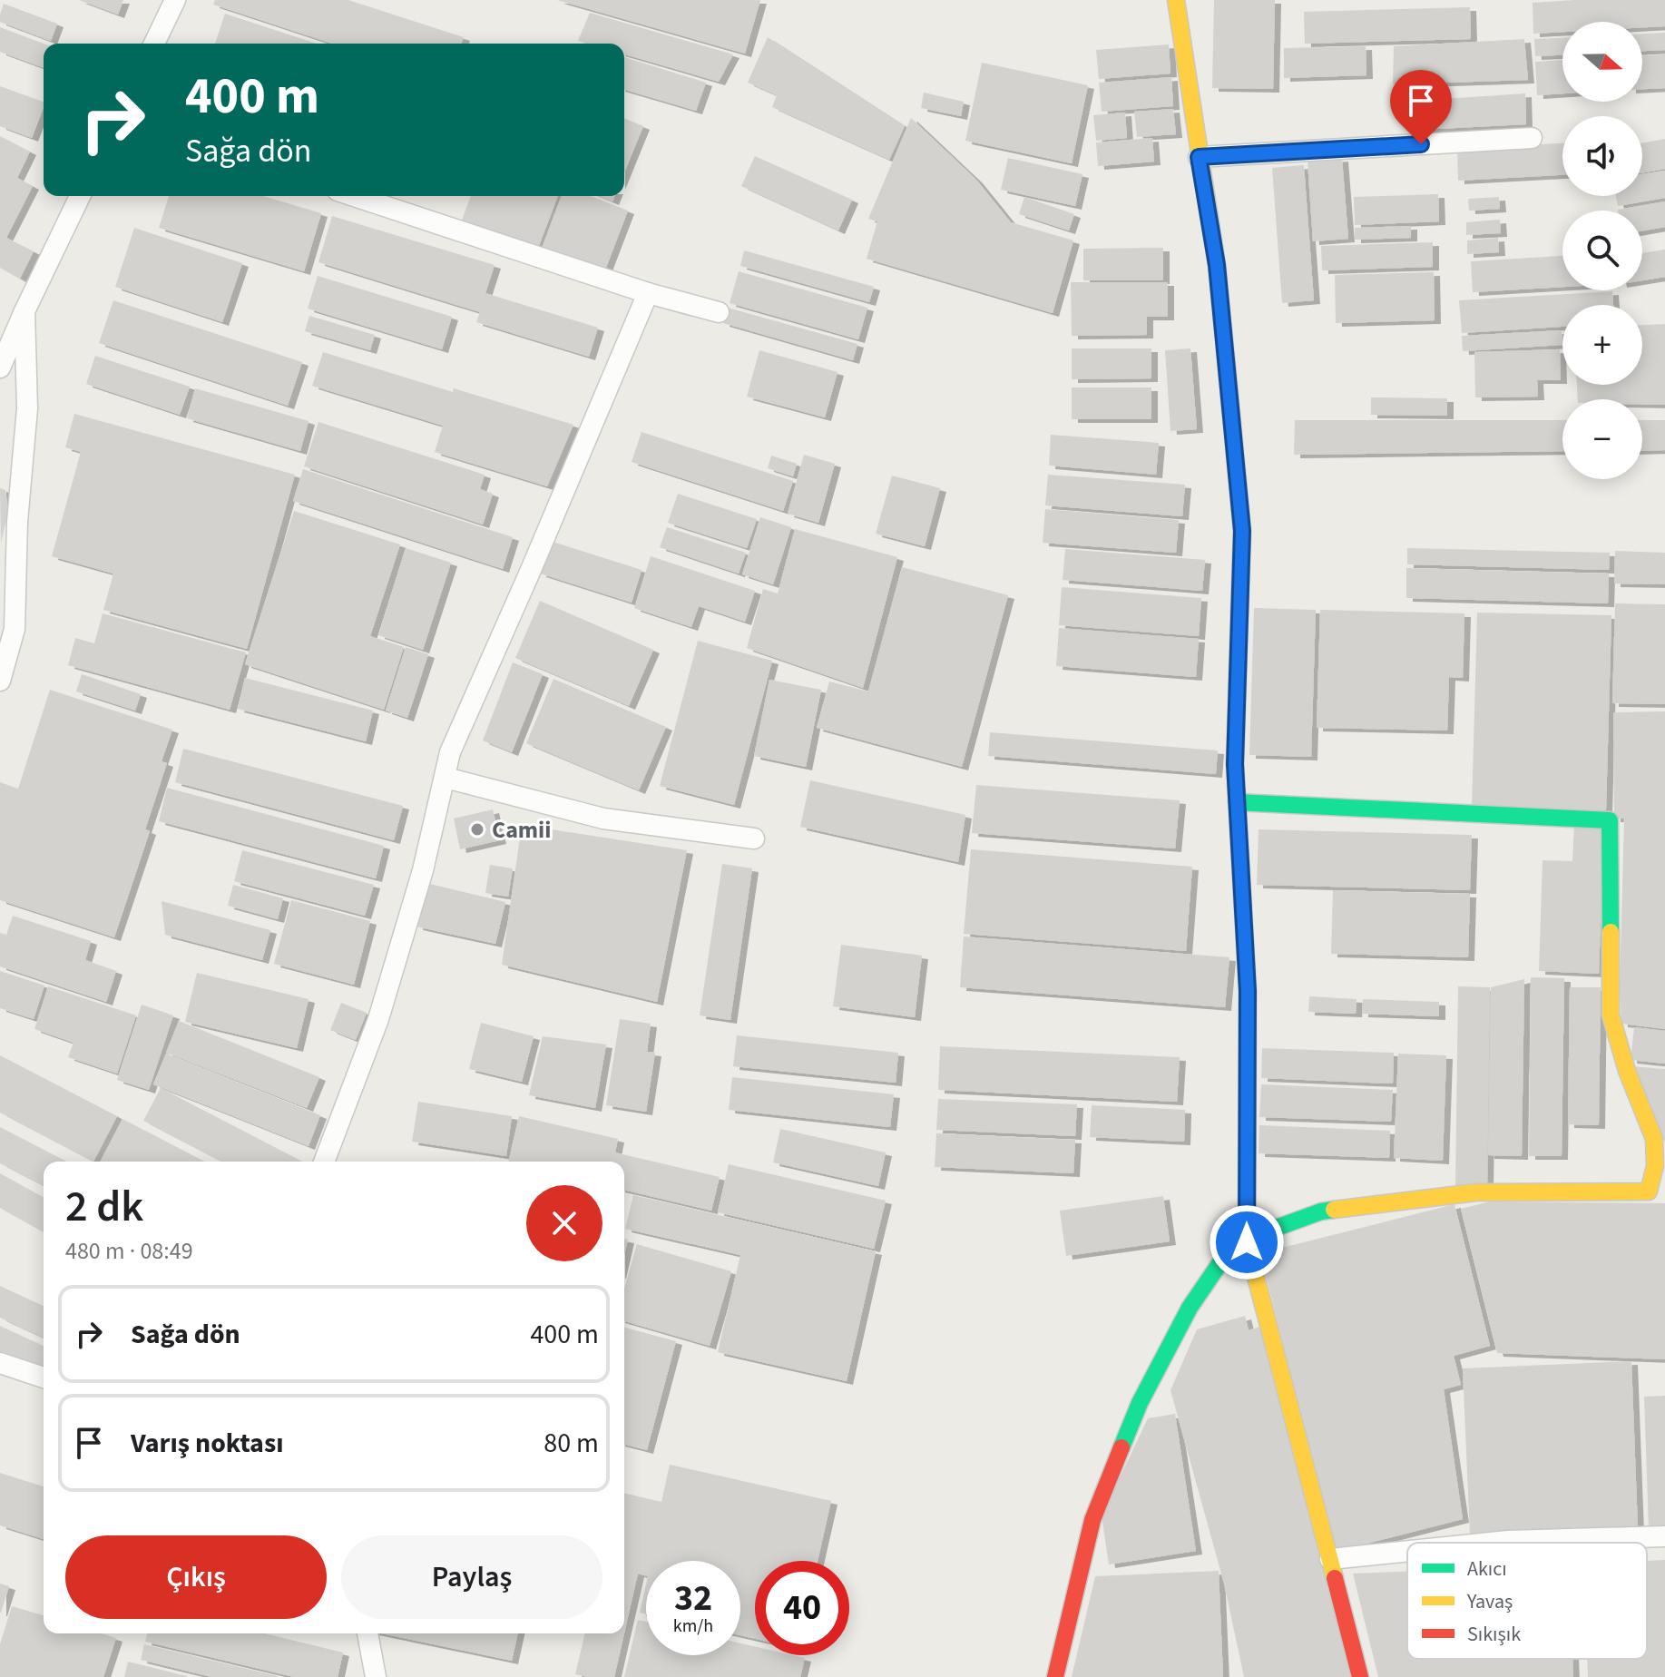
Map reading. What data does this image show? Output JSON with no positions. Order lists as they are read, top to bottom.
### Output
{
  "places": ["Camii"],
  "legend": ["Akıcı", "Yavaş", "Sıkışık"],
  "north": "right",
  "page": {
    "map_buttons": ["+", "−"],
    "turn": ["400 m", "Sağa dön"],
    "heading": ["2 dk", "480 m · 08:49"],
    "list": [
      {
        "name": "Sağa dön",
        "value": "400 m"
      },
      {
        "name": "Varış noktası",
        "value": "80 m"
      }
    ],
    "buttons": ["Çıkış", "Paylaş"],
    "speed": "32 km/h",
    "limit": "40"
  }
}
